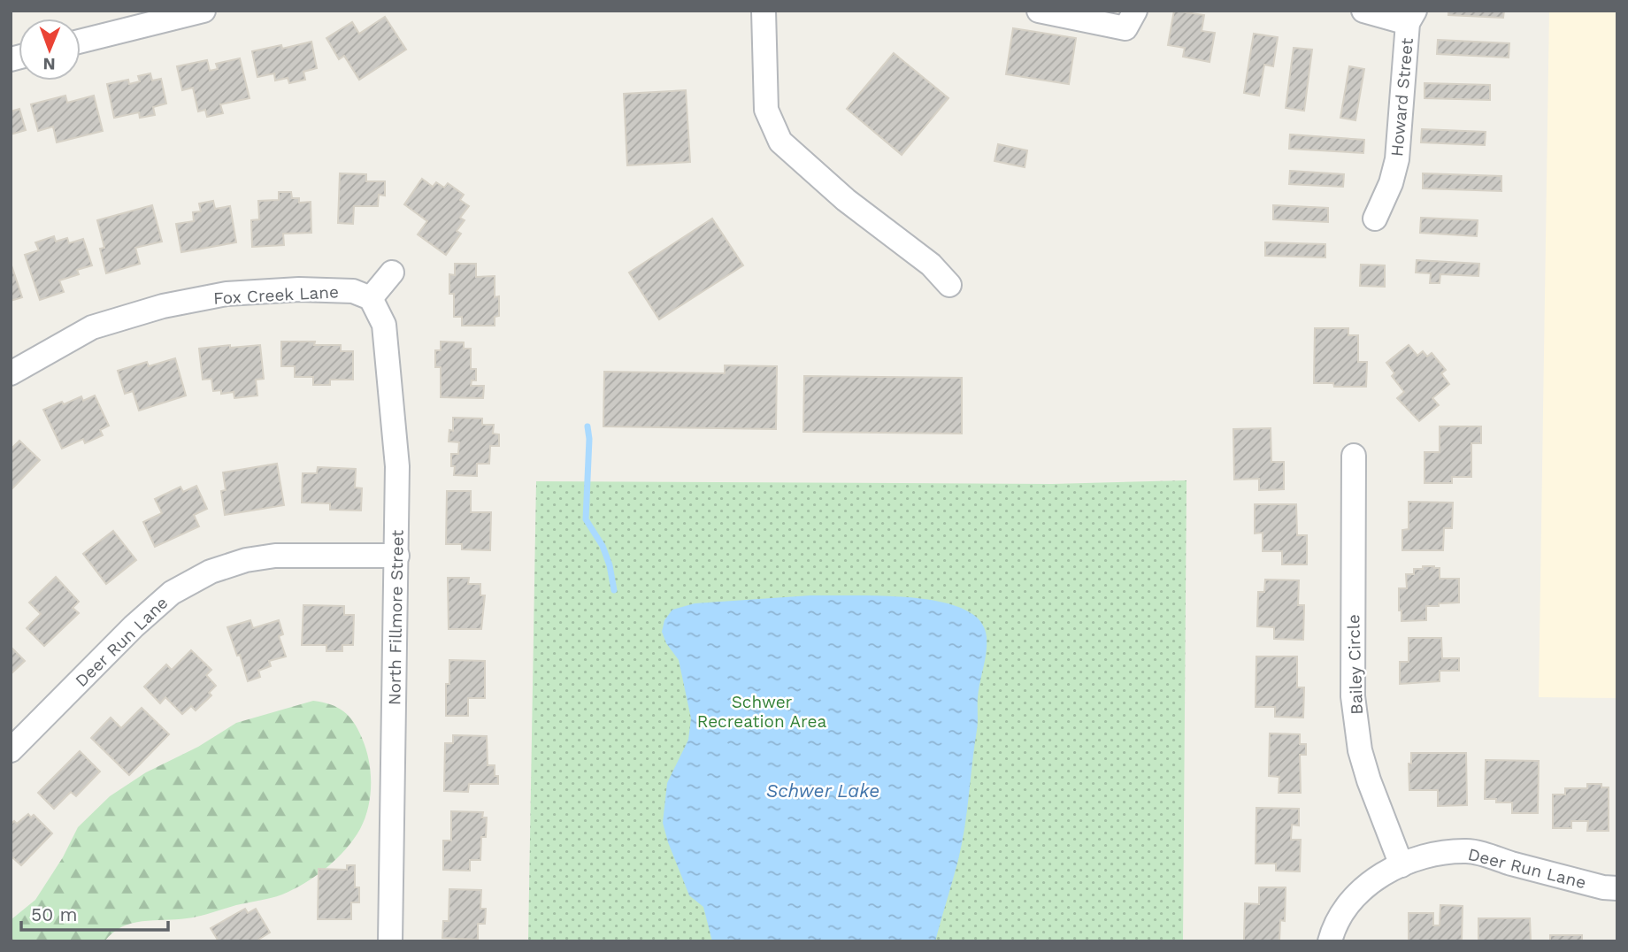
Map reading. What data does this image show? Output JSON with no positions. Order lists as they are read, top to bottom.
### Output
{
  "streets": {
    "street": [
      "Howard Street",
      "Fox Creek Lane",
      "North Fillmore Street",
      "Deer Run Lane",
      "Bailey Circle"
    ]
  },
  "crossings": [
    ["Fox Creek Lane", "North Fillmore Street"],
    ["North Fillmore Street", "Deer Run Lane"],
    ["Deer Run Lane", "Bailey Circle"]
  ],
  "water": ["Schwer Lake"],
  "parks": ["Schwer Recreation Area"],
  "scale_bar": "50 m",
  "north": "bottom"
}
